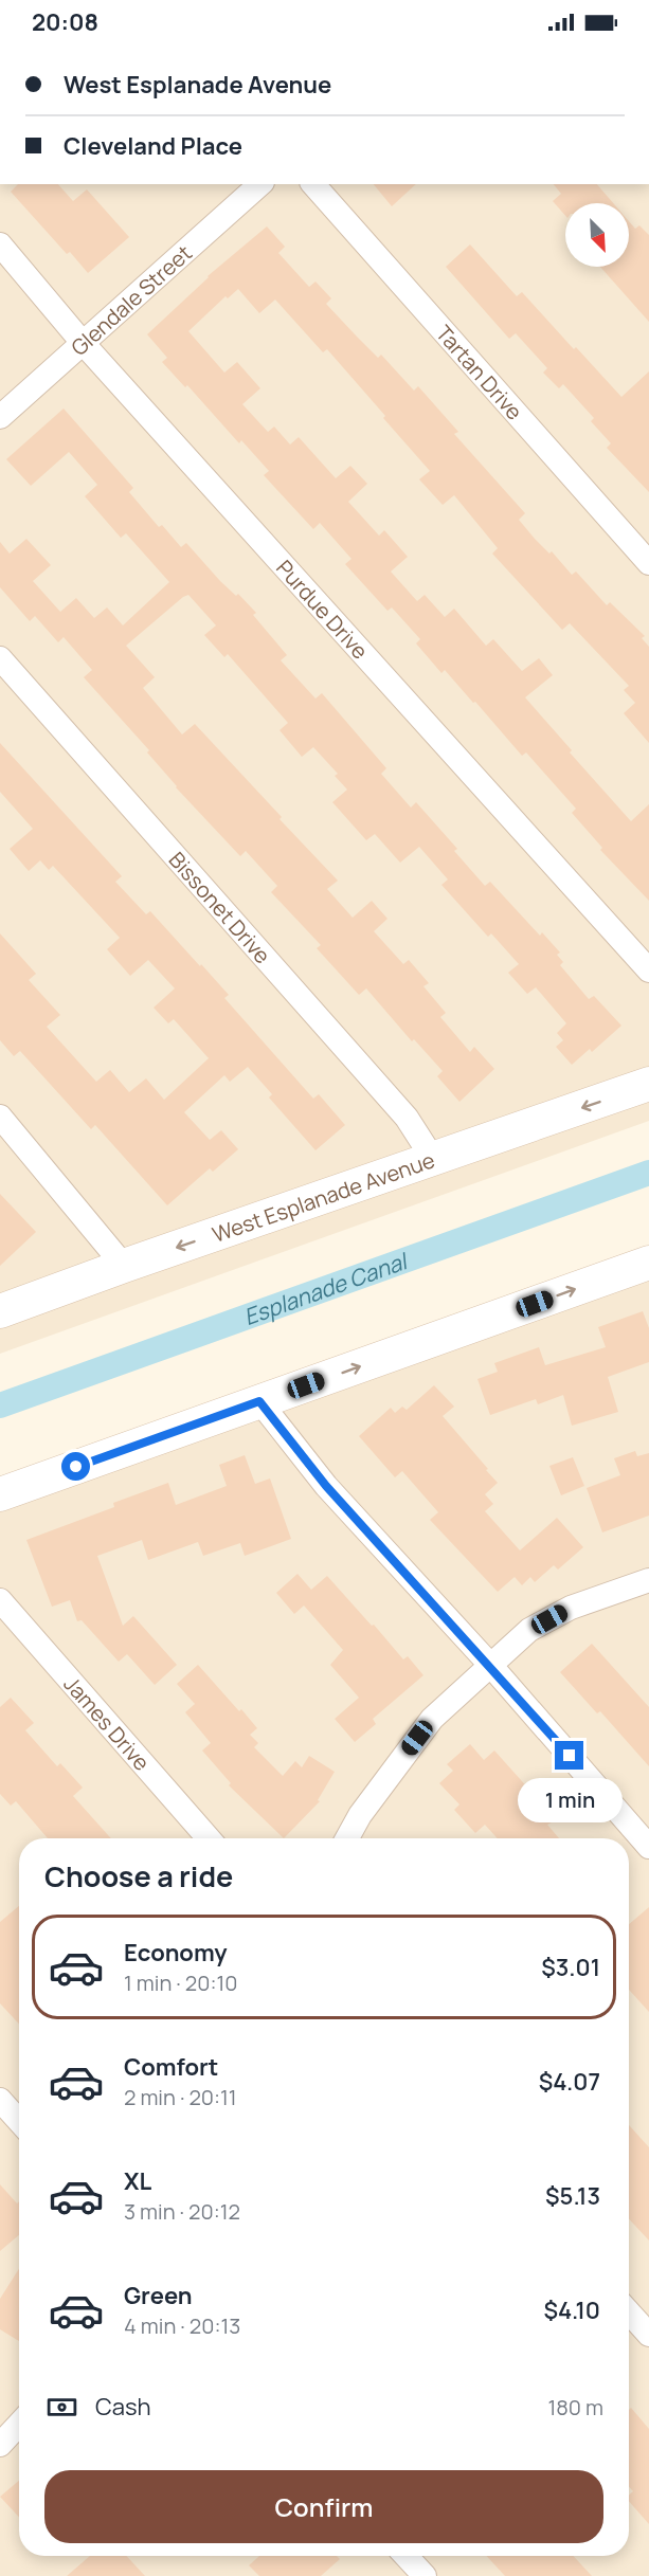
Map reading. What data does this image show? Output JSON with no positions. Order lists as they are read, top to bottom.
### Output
{
  "streets": {
    "main road": ["West Esplanade Avenue"],
    "street": [
      "Glendale Street",
      "Tartan Drive",
      "Purdue Drive",
      "Bissonet Drive",
      "James Drive"
    ]
  },
  "crossings": [
    ["Glendale Street", "Purdue Drive"],
    ["Bissonet Drive", "West Esplanade Avenue"]
  ],
  "water": ["Esplanade Canal"],
  "north": "bottom right",
  "page": {
    "status": "20:08",
    "banner": ["West Esplanade Avenue", "Cleveland Place"],
    "bubble": "1 min",
    "heading": "Choose a ride",
    "list": [
      {
        "name": "Economy",
        "note": "1 min · 20:10",
        "value": "$3.01"
      },
      {
        "name": "Comfort",
        "note": "2 min · 20:11",
        "value": "$4.07"
      },
      {
        "name": "XL",
        "note": "3 min · 20:12",
        "value": "$5.13"
      },
      {
        "name": "Green",
        "note": "4 min · 20:13",
        "value": "$4.10"
      }
    ],
    "pay": ["Cash", "180 m"],
    "buttons": "Confirm"
  }
}
